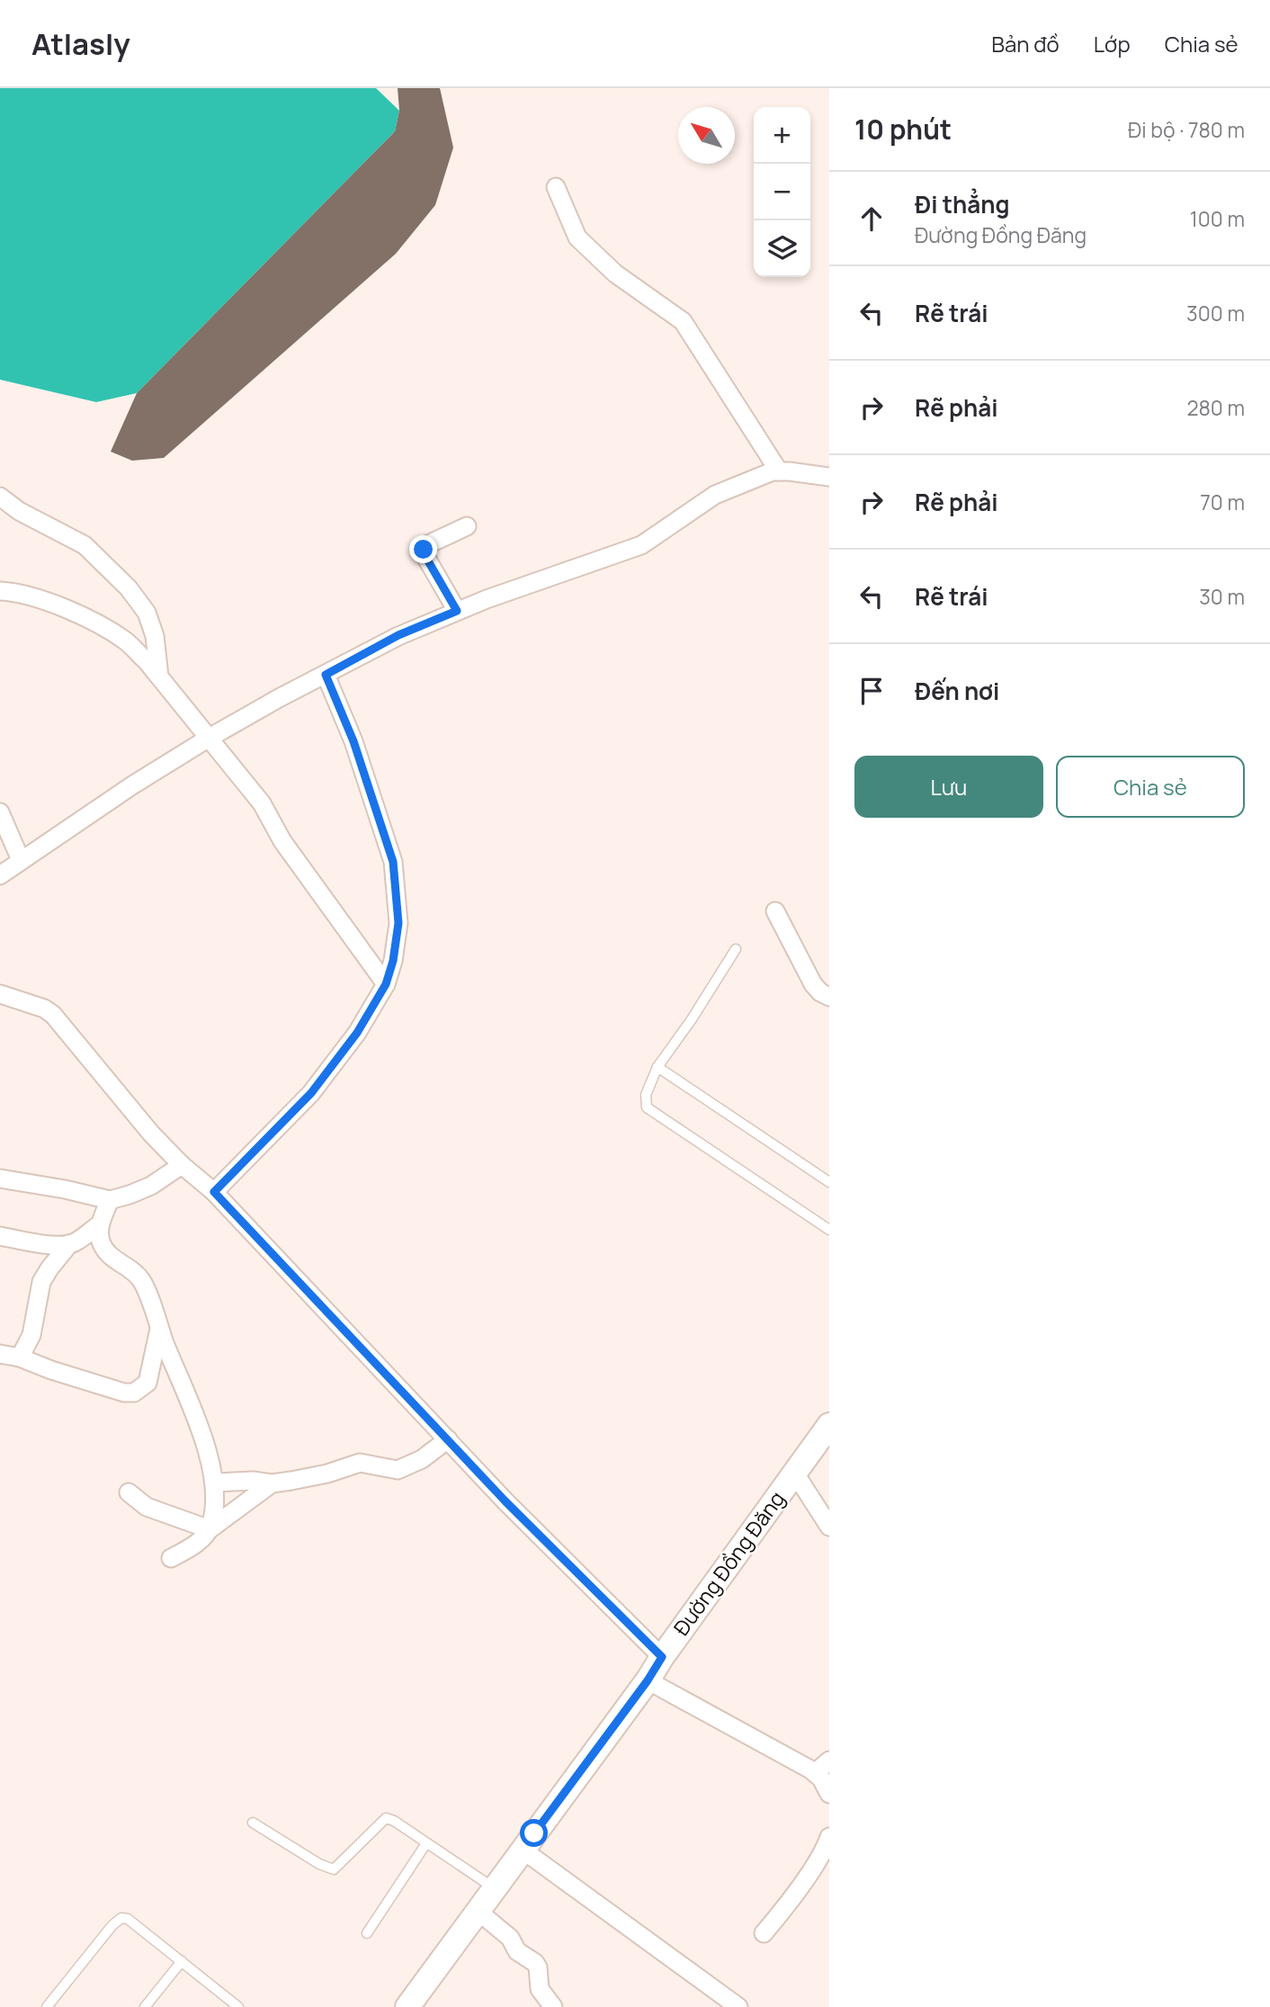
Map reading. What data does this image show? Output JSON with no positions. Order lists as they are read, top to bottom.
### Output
{
  "streets": {
    "main road": ["Đường Đồng Đăng"]
  },
  "north": "top left",
  "page": {
    "header": "Atlasly",
    "nav": ["Bản đồ", "Lớp", "Chia sẻ"],
    "heading": ["10 phút", "Đi bộ · 780 m"],
    "map_buttons": ["+", "−"],
    "list": [
      ["Đi thẳng", "Đường Đồng Đăng", "100 m"],
      ["Rẽ trái", "300 m"],
      ["Rẽ phải", "280 m"],
      ["Rẽ phải", "70 m"],
      ["Rẽ trái", "30 m"],
      "Đến nơi"
    ],
    "buttons": ["Lưu", "Chia sẻ"]
  }
}
